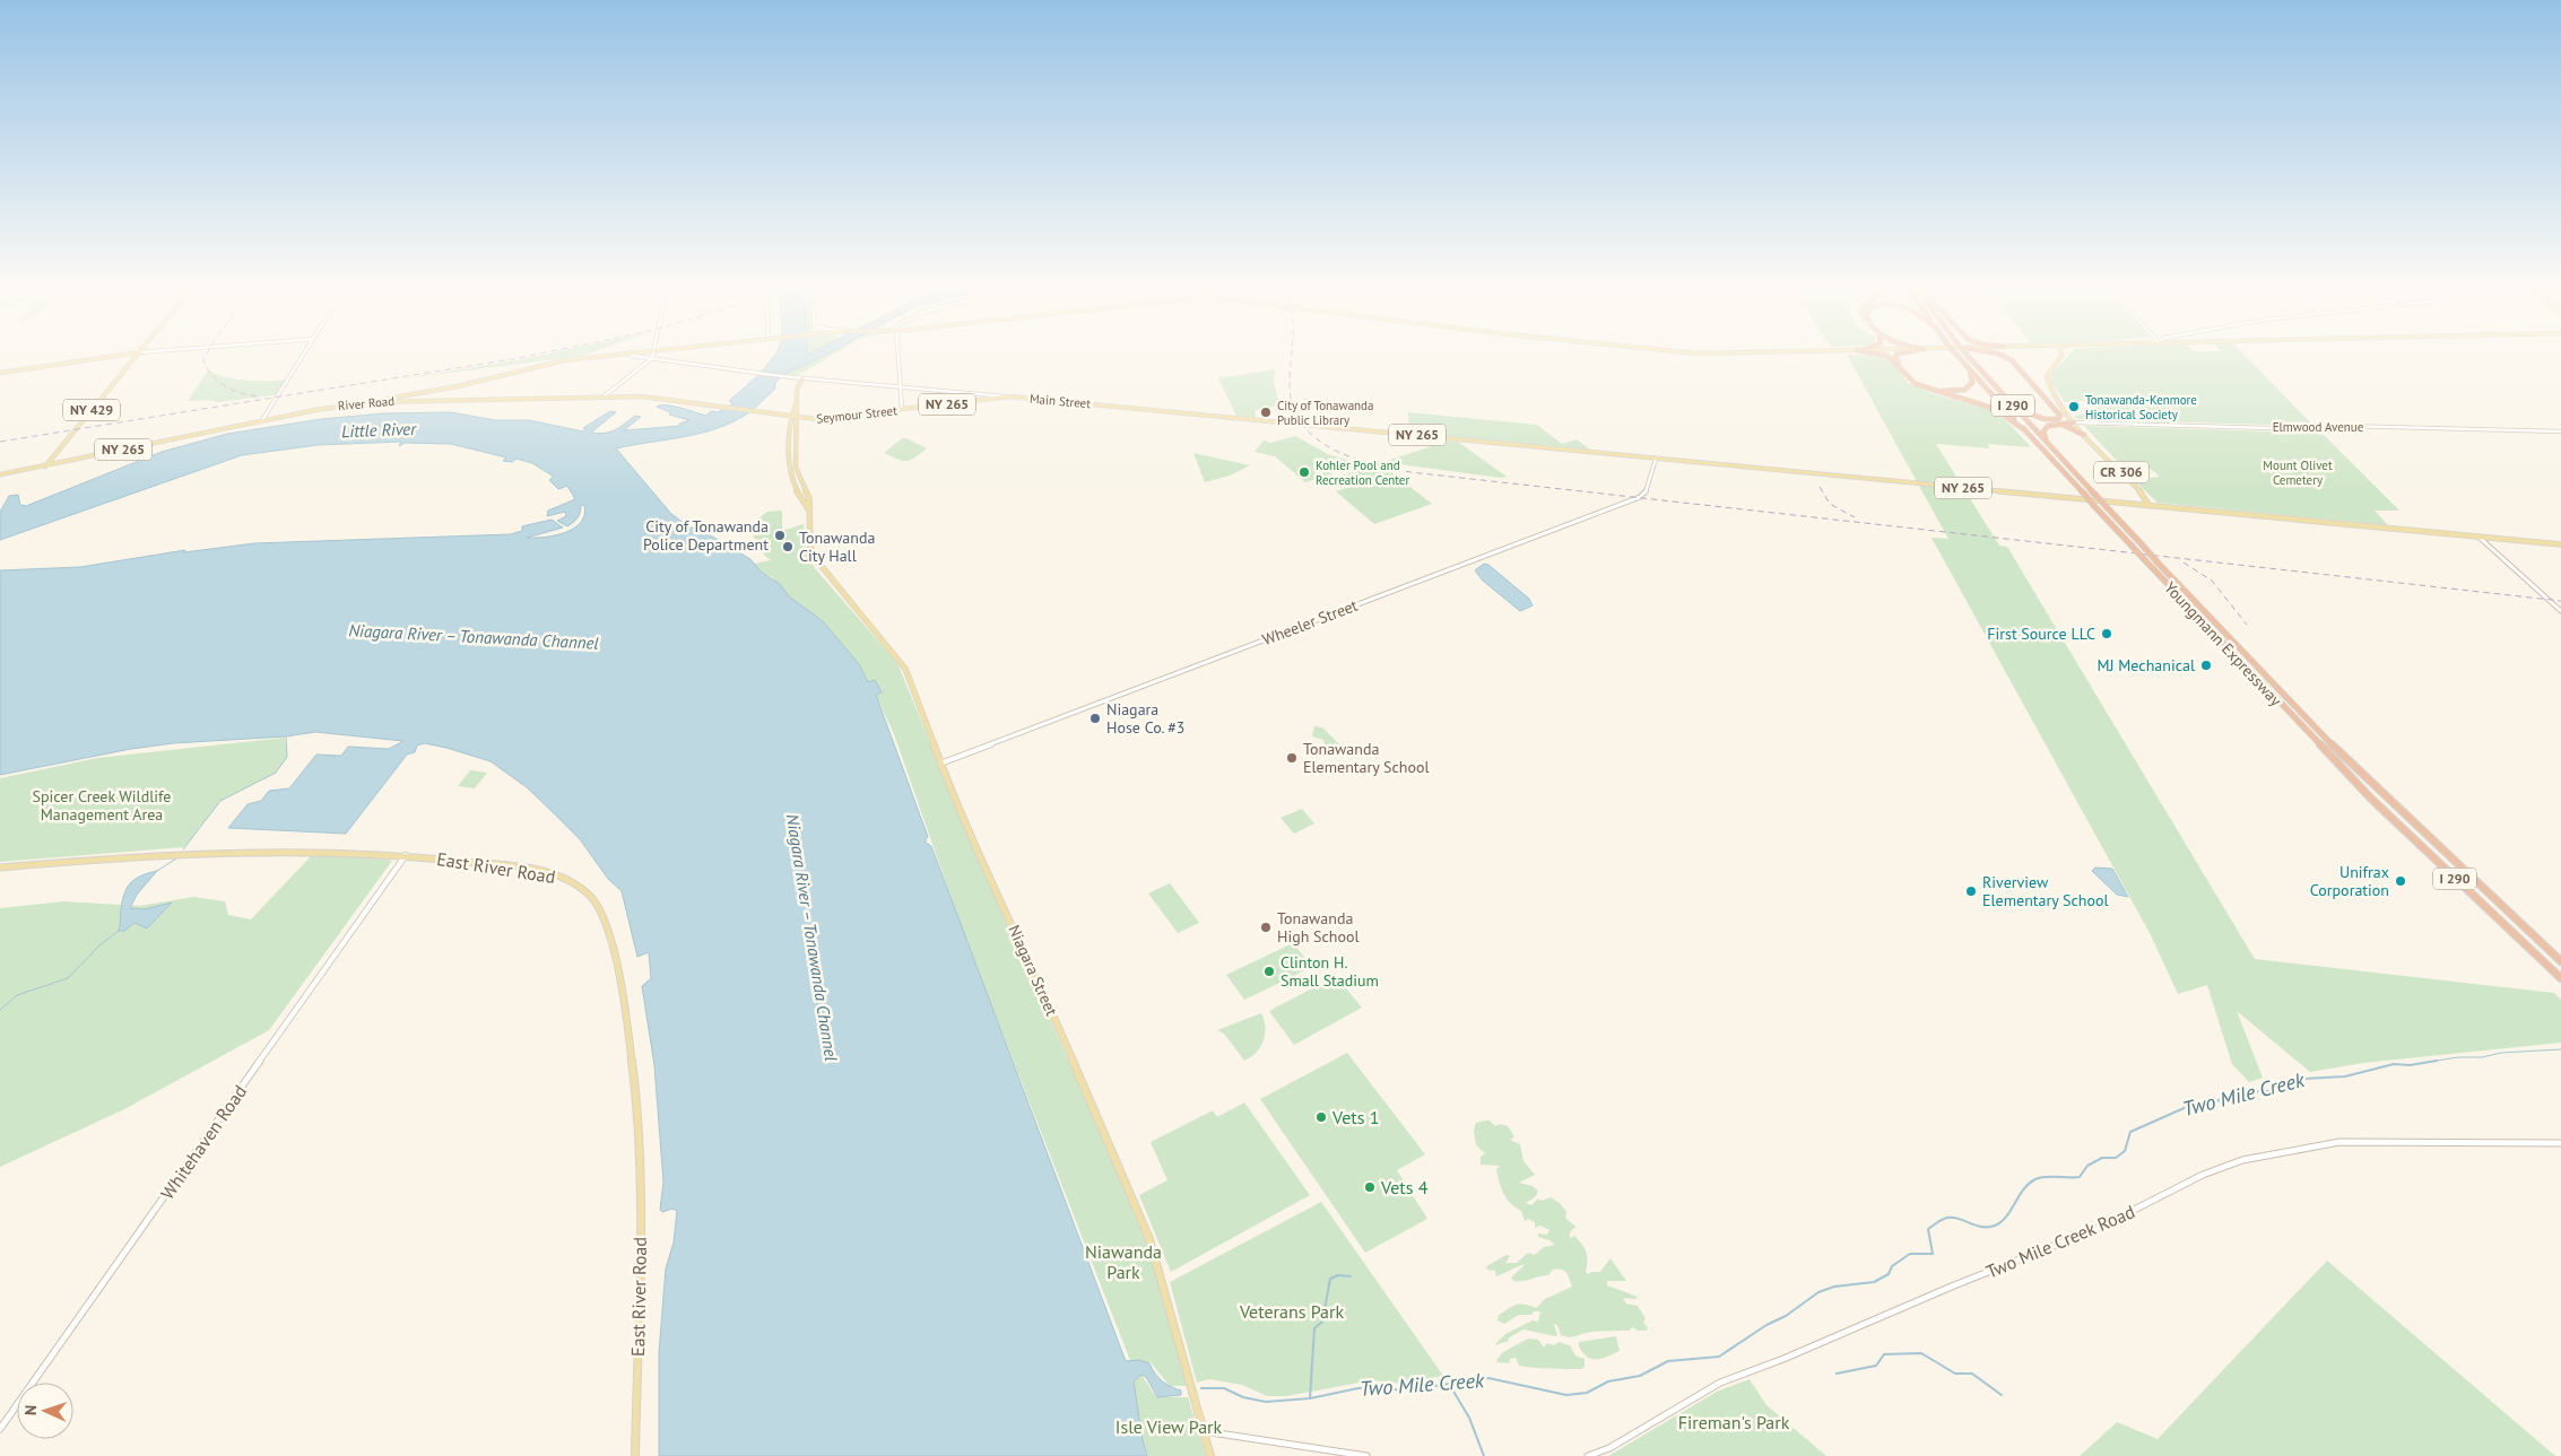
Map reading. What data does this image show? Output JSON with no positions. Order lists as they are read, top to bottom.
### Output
{
  "streets": {
    "highway": ["I 290", "Youngmann Expressway"],
    "main road": [
      "Main Street",
      "River Road",
      "NY 265",
      "NY 429",
      "Seymour Street",
      "CR 306",
      "East River Road",
      "Niagara Street"
    ],
    "street": [
      "Elmwood Avenue",
      "Wheeler Street",
      "Whitehaven Road",
      "Two Mile Creek Road"
    ]
  },
  "crossings": [
    ["Main Street", "NY 265"],
    ["Main Street", "Seymour Street"],
    ["Main Street", "Wheeler Street"],
    ["Main Street", "Niagara Street"],
    ["River Road", "NY 429"],
    ["River Road", "Seymour Street"],
    ["NY 265", "CR 306"],
    ["NY 265", "Wheeler Street"],
    ["Seymour Street", "Niagara Street"],
    ["Elmwood Avenue", "CR 306"],
    ["Wheeler Street", "Niagara Street"],
    ["East River Road", "Whitehaven Road"]
  ],
  "water": ["Little River", "Niagara River – Tonawanda Channel", "Two Mile Creek"],
  "parks": [
    "Mount Olivet Cemetery",
    "Spicer Creek Wildlife Management Area",
    "Niawanda Park",
    "Veterans Park",
    "Fireman's Park",
    "Isle View Park"
  ],
  "places": [
    "Tonawanda-Kenmore Historical Society",
    "City of Tonawanda Public Library",
    "Kohler Pool and Recreation Center",
    "City of Tonawanda Police Department",
    "Tonawanda City Hall",
    "First Source LLC",
    "MJ Mechanical",
    "Niagara Hose Co. #3",
    "Tonawanda Elementary School",
    "Unifrax Corporation",
    "Riverview Elementary School",
    "Tonawanda High School",
    "Clinton H. Small Stadium",
    "Vets 1",
    "Vets 4"
  ],
  "north": "left"
}
